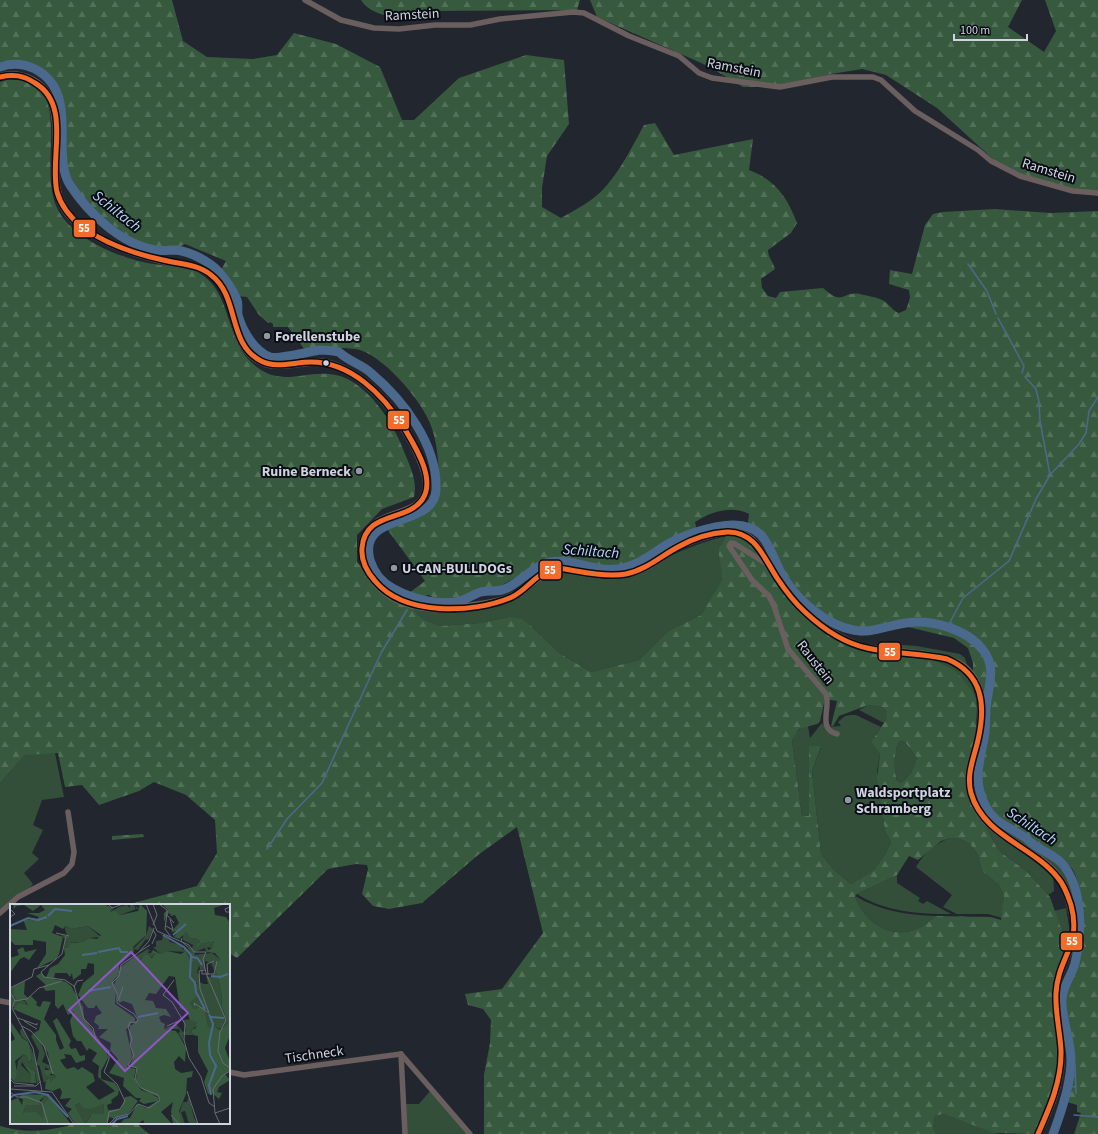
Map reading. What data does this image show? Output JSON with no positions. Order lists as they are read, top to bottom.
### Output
{
  "streets": {
    "street": ["Ramstein", "Raustein", "Tischneck"]
  },
  "water": ["Schiltach"],
  "places": [
    "Forellenstube",
    "Ruine Berneck",
    "U-CAN-BULLDOGs",
    "Waldsportplatz Schramberg"
  ],
  "lines": ["transit line 55"],
  "scale_bar": "100 m"
}
